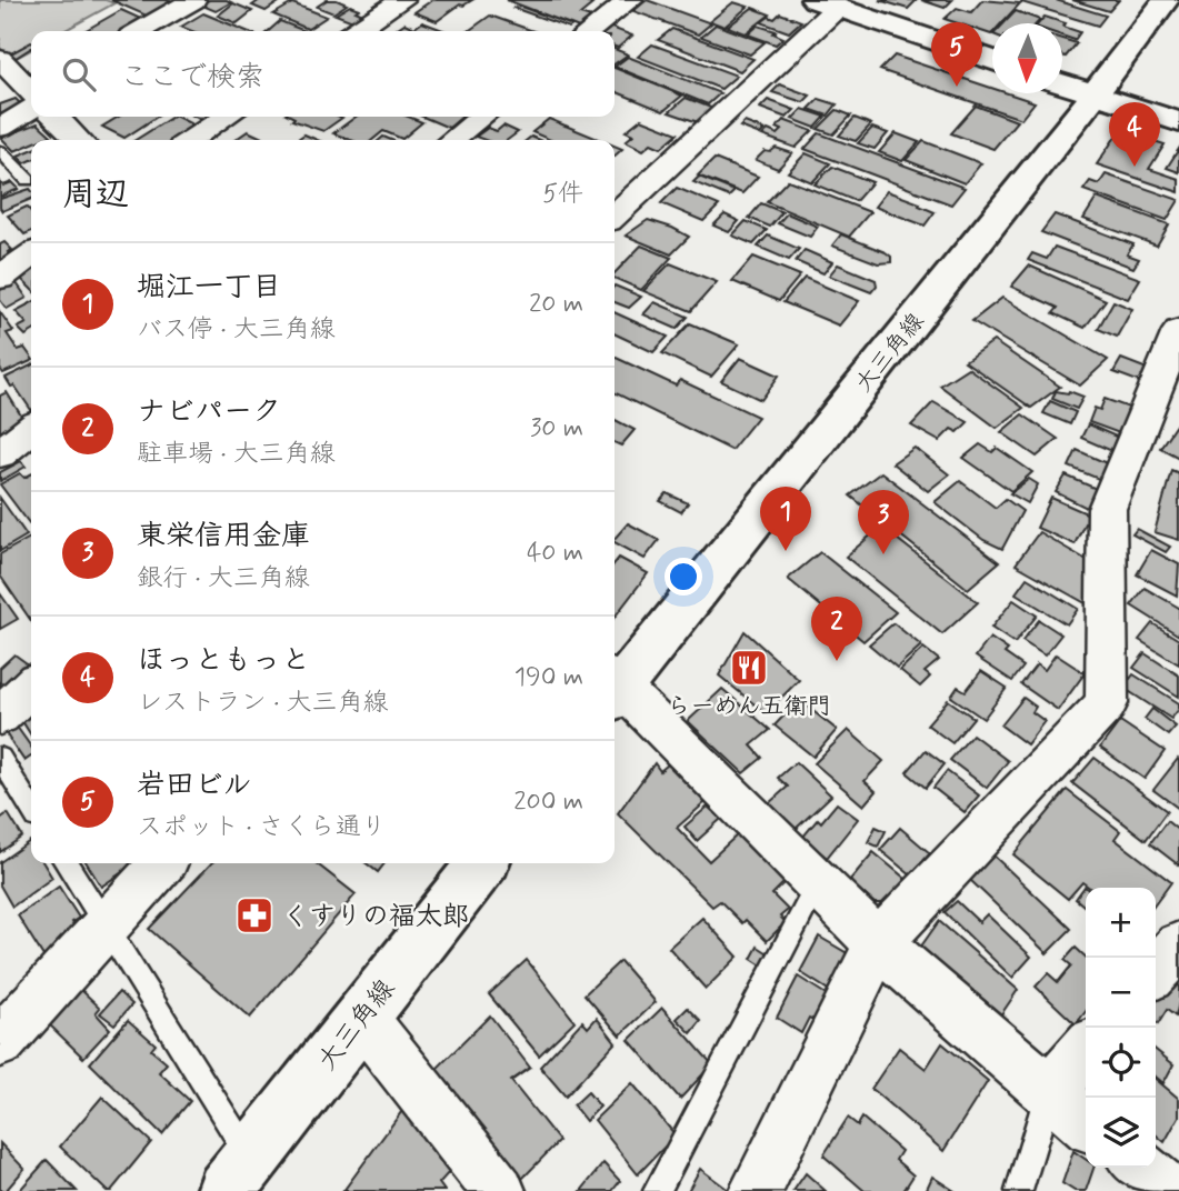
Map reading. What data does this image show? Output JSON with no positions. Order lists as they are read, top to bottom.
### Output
{
  "streets": {
    "street": ["大三角線"]
  },
  "places": {
    "restaurant": ["らーめん五衛門"],
    "pharmacy": ["くすりの福太郎"]
  },
  "north": "bottom",
  "page": {
    "pins": [
      "5",
      "4",
      "1",
      "3",
      "2"
    ],
    "search": "ここで検索",
    "heading": ["周辺", "5件"],
    "list": [
      {
        "mark": "1",
        "name": "堀江一丁目",
        "note": "バス停 · 大三角線",
        "value": "20 m"
      },
      {
        "mark": "2",
        "name": "ナビパーク",
        "note": "駐車場 · 大三角線",
        "value": "30 m"
      },
      {
        "mark": "3",
        "name": "東栄信用金庫",
        "note": "銀行 · 大三角線",
        "value": "40 m"
      },
      {
        "mark": "4",
        "name": "ほっともっと",
        "note": "レストラン · 大三角線",
        "value": "190 m"
      },
      {
        "mark": "5",
        "name": "岩田ビル",
        "note": "スポット · さくら通り",
        "value": "200 m"
      }
    ],
    "map_buttons": ["+", "−"]
  }
}
